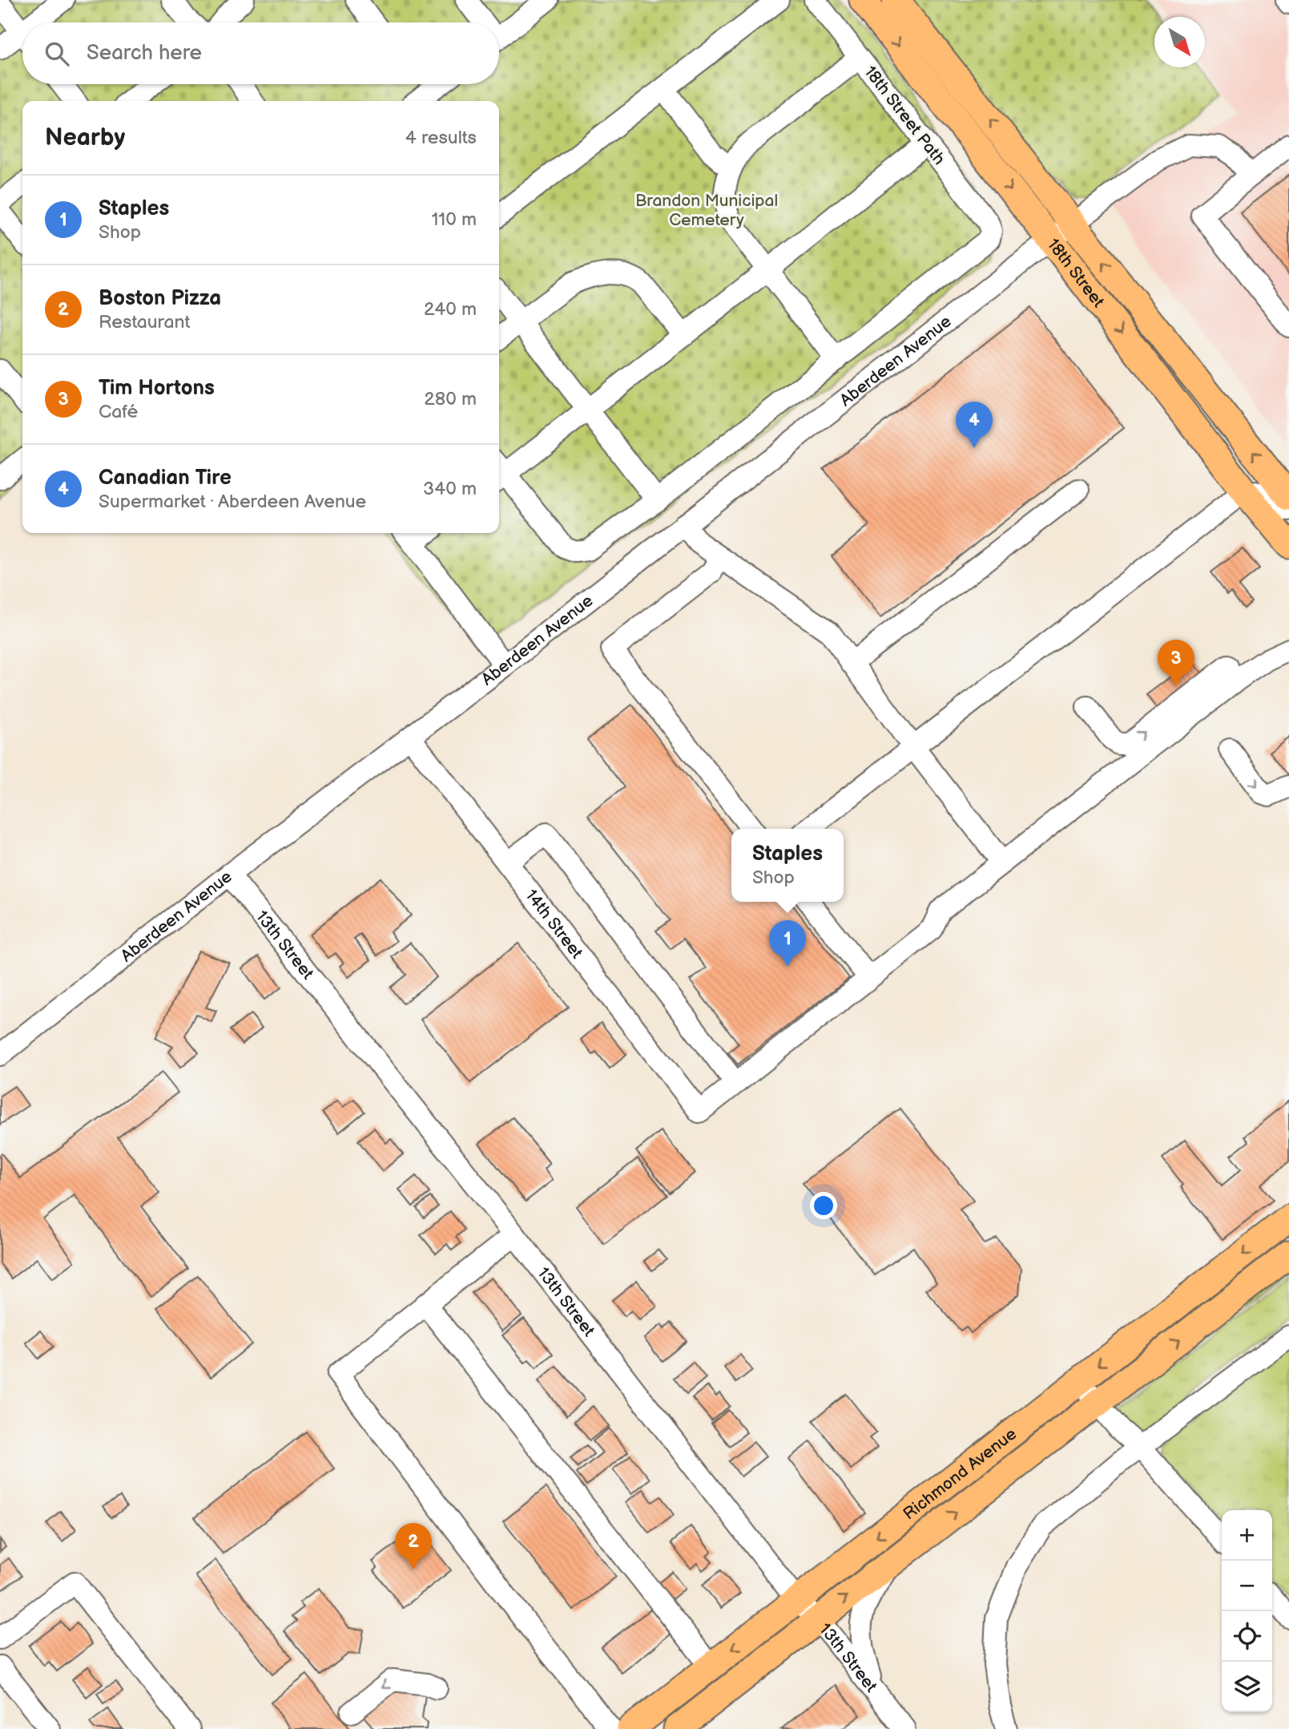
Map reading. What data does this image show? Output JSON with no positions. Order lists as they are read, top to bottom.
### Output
{
  "streets": {
    "main road": ["18th Street", "Richmond Avenue"],
    "street": [
      "18th Street Path",
      "Aberdeen Avenue",
      "14th Street",
      "13th Street"
    ]
  },
  "crossings": [
    ["18th Street", "Aberdeen Avenue"],
    ["Aberdeen Avenue", "14th Street"],
    ["Aberdeen Avenue", "13th Street"],
    ["13th Street", "Richmond Avenue"]
  ],
  "parks": ["Brandon Municipal Cemetery"],
  "north": "bottom right",
  "page": {
    "search": "Search here",
    "heading": ["Nearby", "4 results"],
    "list": [
      {
        "mark": "1",
        "name": "Staples",
        "note": "Shop",
        "value": "110 m"
      },
      {
        "mark": "2",
        "name": "Boston Pizza",
        "note": "Restaurant",
        "value": "240 m"
      },
      {
        "mark": "3",
        "name": "Tim Hortons",
        "note": "Café",
        "value": "280 m"
      },
      {
        "mark": "4",
        "name": "Canadian Tire",
        "note": "Supermarket · Aberdeen Avenue",
        "value": "340 m"
      }
    ],
    "pins": [
      "4",
      "3",
      "1",
      "2"
    ],
    "popup": ["Staples", "Shop"],
    "map_buttons": ["+", "−"]
  }
}
